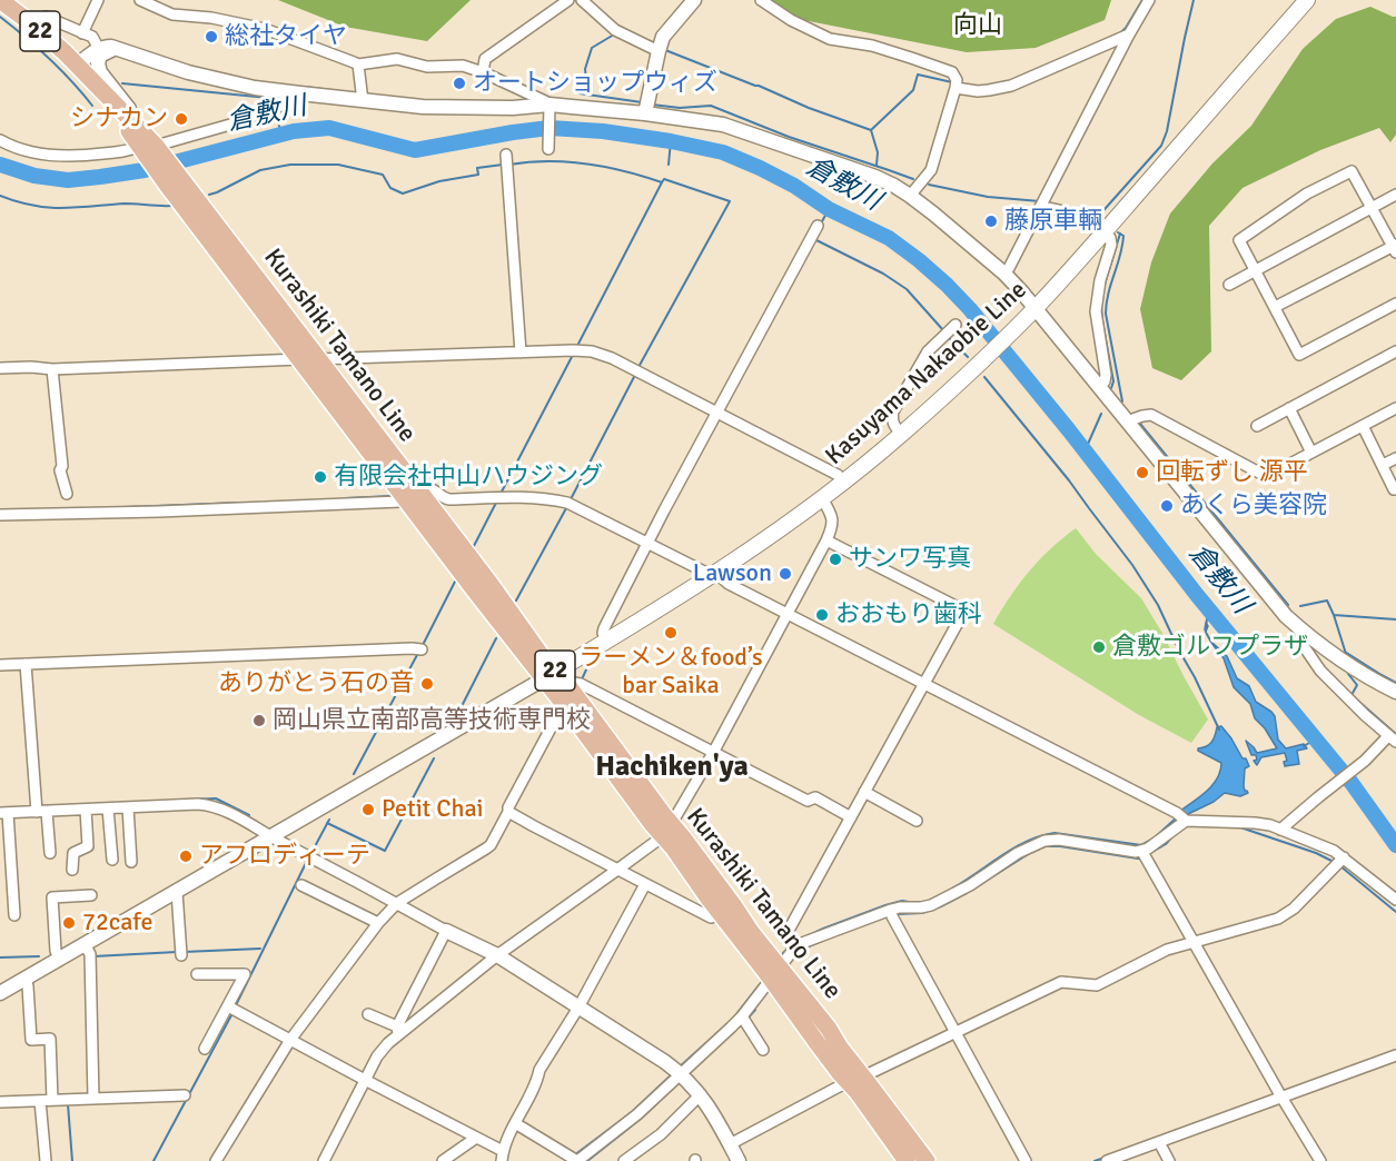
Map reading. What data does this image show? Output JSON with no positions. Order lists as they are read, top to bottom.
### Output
{
  "streets": {
    "main road": ["22", "Kurashiki Tamano Line", "Kasuyama Nakaobie Line"]
  },
  "crossings": [
    ["Kurashiki Tamano Line", "Kasuyama Nakaobie Line"]
  ],
  "districts": ["Hachiken'ya"],
  "water": ["倉敷川"],
  "parks": ["向山"],
  "places": [
    "総社タイヤ",
    "オートショップウィズ",
    "シナカン",
    "藤原車輛",
    "回転ずし 源平",
    "有限会社中山ハウジング",
    "あくら美容院",
    "サンワ写真",
    "Lawson",
    "おおもり歯科",
    "ラーメン＆food’s bar Saika",
    "倉敷ゴルフプラザ",
    "ありがとう石の音",
    "岡山県立南部高等技術専門校",
    "Petit Chai",
    "アフロディーテ",
    "72cafe"
  ]
}
